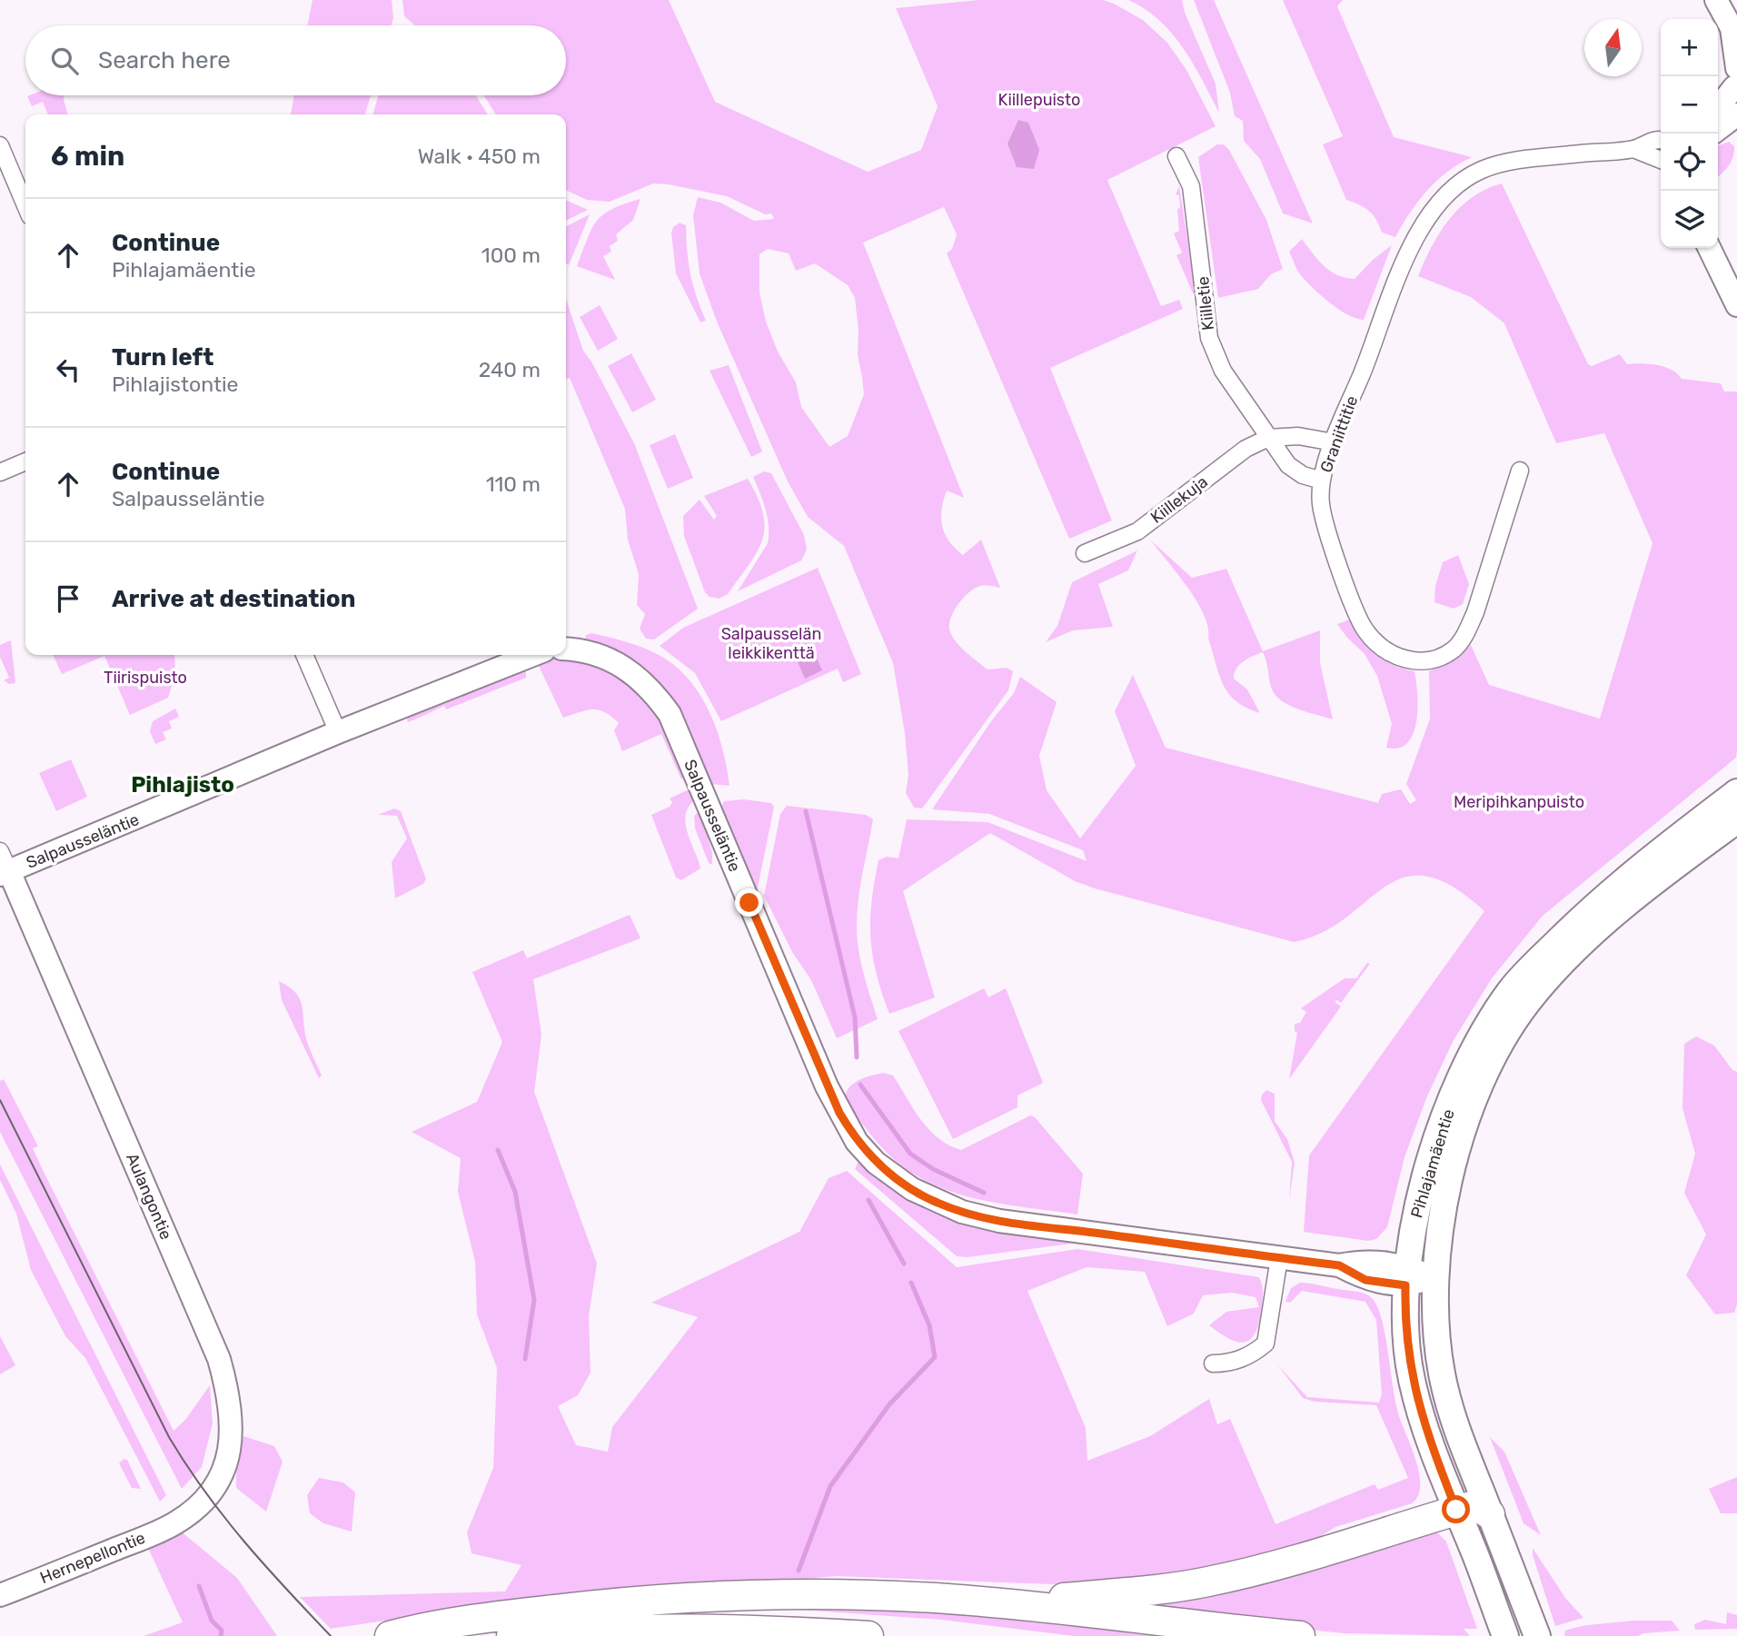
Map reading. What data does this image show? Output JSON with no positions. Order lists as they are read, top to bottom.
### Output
{
  "streets": {
    "main road": ["Pihlajamäentie"],
    "street": [
      "Kiilletie",
      "Graniittitie",
      "Kiillekuja",
      "Salpausseläntie",
      "Aulangontie",
      "Hernepellontie"
    ]
  },
  "crossings": [
    ["Kiilletie", "Graniittitie"],
    ["Kiilletie", "Kiillekuja"],
    ["Salpausseläntie", "Pihlajamäentie"],
    ["Salpausseläntie", "Aulangontie"],
    ["Aulangontie", "Hernepellontie"]
  ],
  "districts": ["Pihlajisto"],
  "parks": [
    "Kiillepuisto",
    "Salpausselän leikkikenttä",
    "Tiirispuisto",
    "Meripihkanpuisto"
  ],
  "north": "top",
  "page": {
    "map_buttons": ["+", "−"],
    "search": "Search here",
    "heading": ["6 min", "Walk · 450 m"],
    "list": [
      ["Continue", "Pihlajamäentie", "100 m"],
      ["Turn left", "Pihlajistontie", "240 m"],
      ["Continue", "Salpausseläntie", "110 m"],
      "Arrive at destination"
    ]
  }
}
